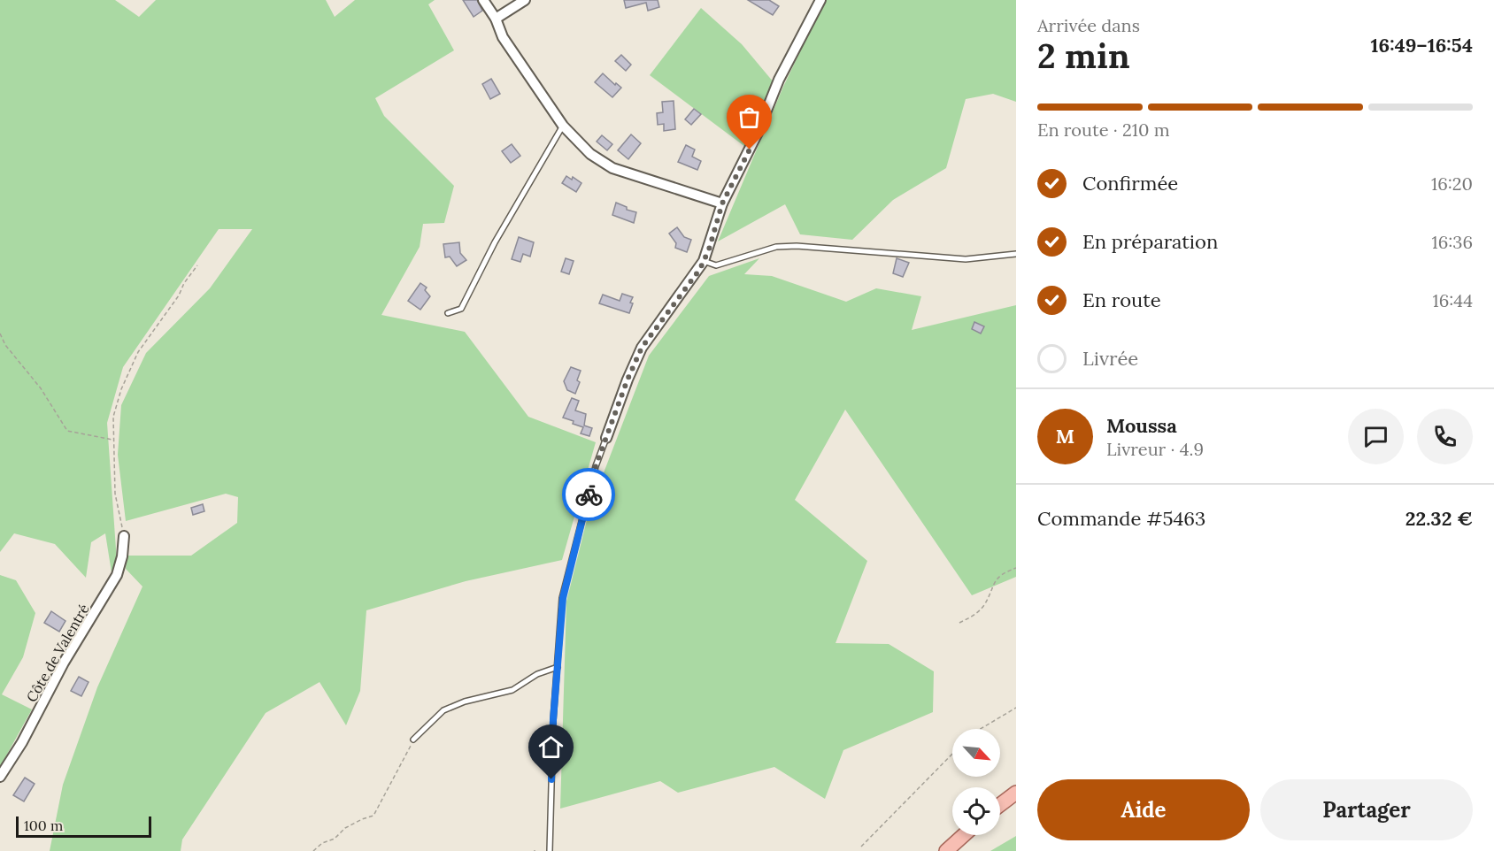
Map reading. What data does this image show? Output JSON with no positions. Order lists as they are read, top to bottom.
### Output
{
  "streets": {
    "street": ["Côte de Valentré"]
  },
  "scale_bar": "100 m",
  "north": "bottom right",
  "page": {
    "heading": ["2 min", "Arrivée dans", "16:49–16:54"],
    "panel": [
      "Moussa",
      "Livreur · 4.9",
      "Commande #5463",
      "22.32 €"
    ],
    "bar": "En route · 210 m",
    "list": [
      ["Confirmée", "16:20"],
      ["En préparation", "16:36"],
      ["En route", "16:44"],
      "Livrée"
    ],
    "round": "M",
    "buttons": ["Aide", "Partager"],
    "scale": "100 m"
  }
}
